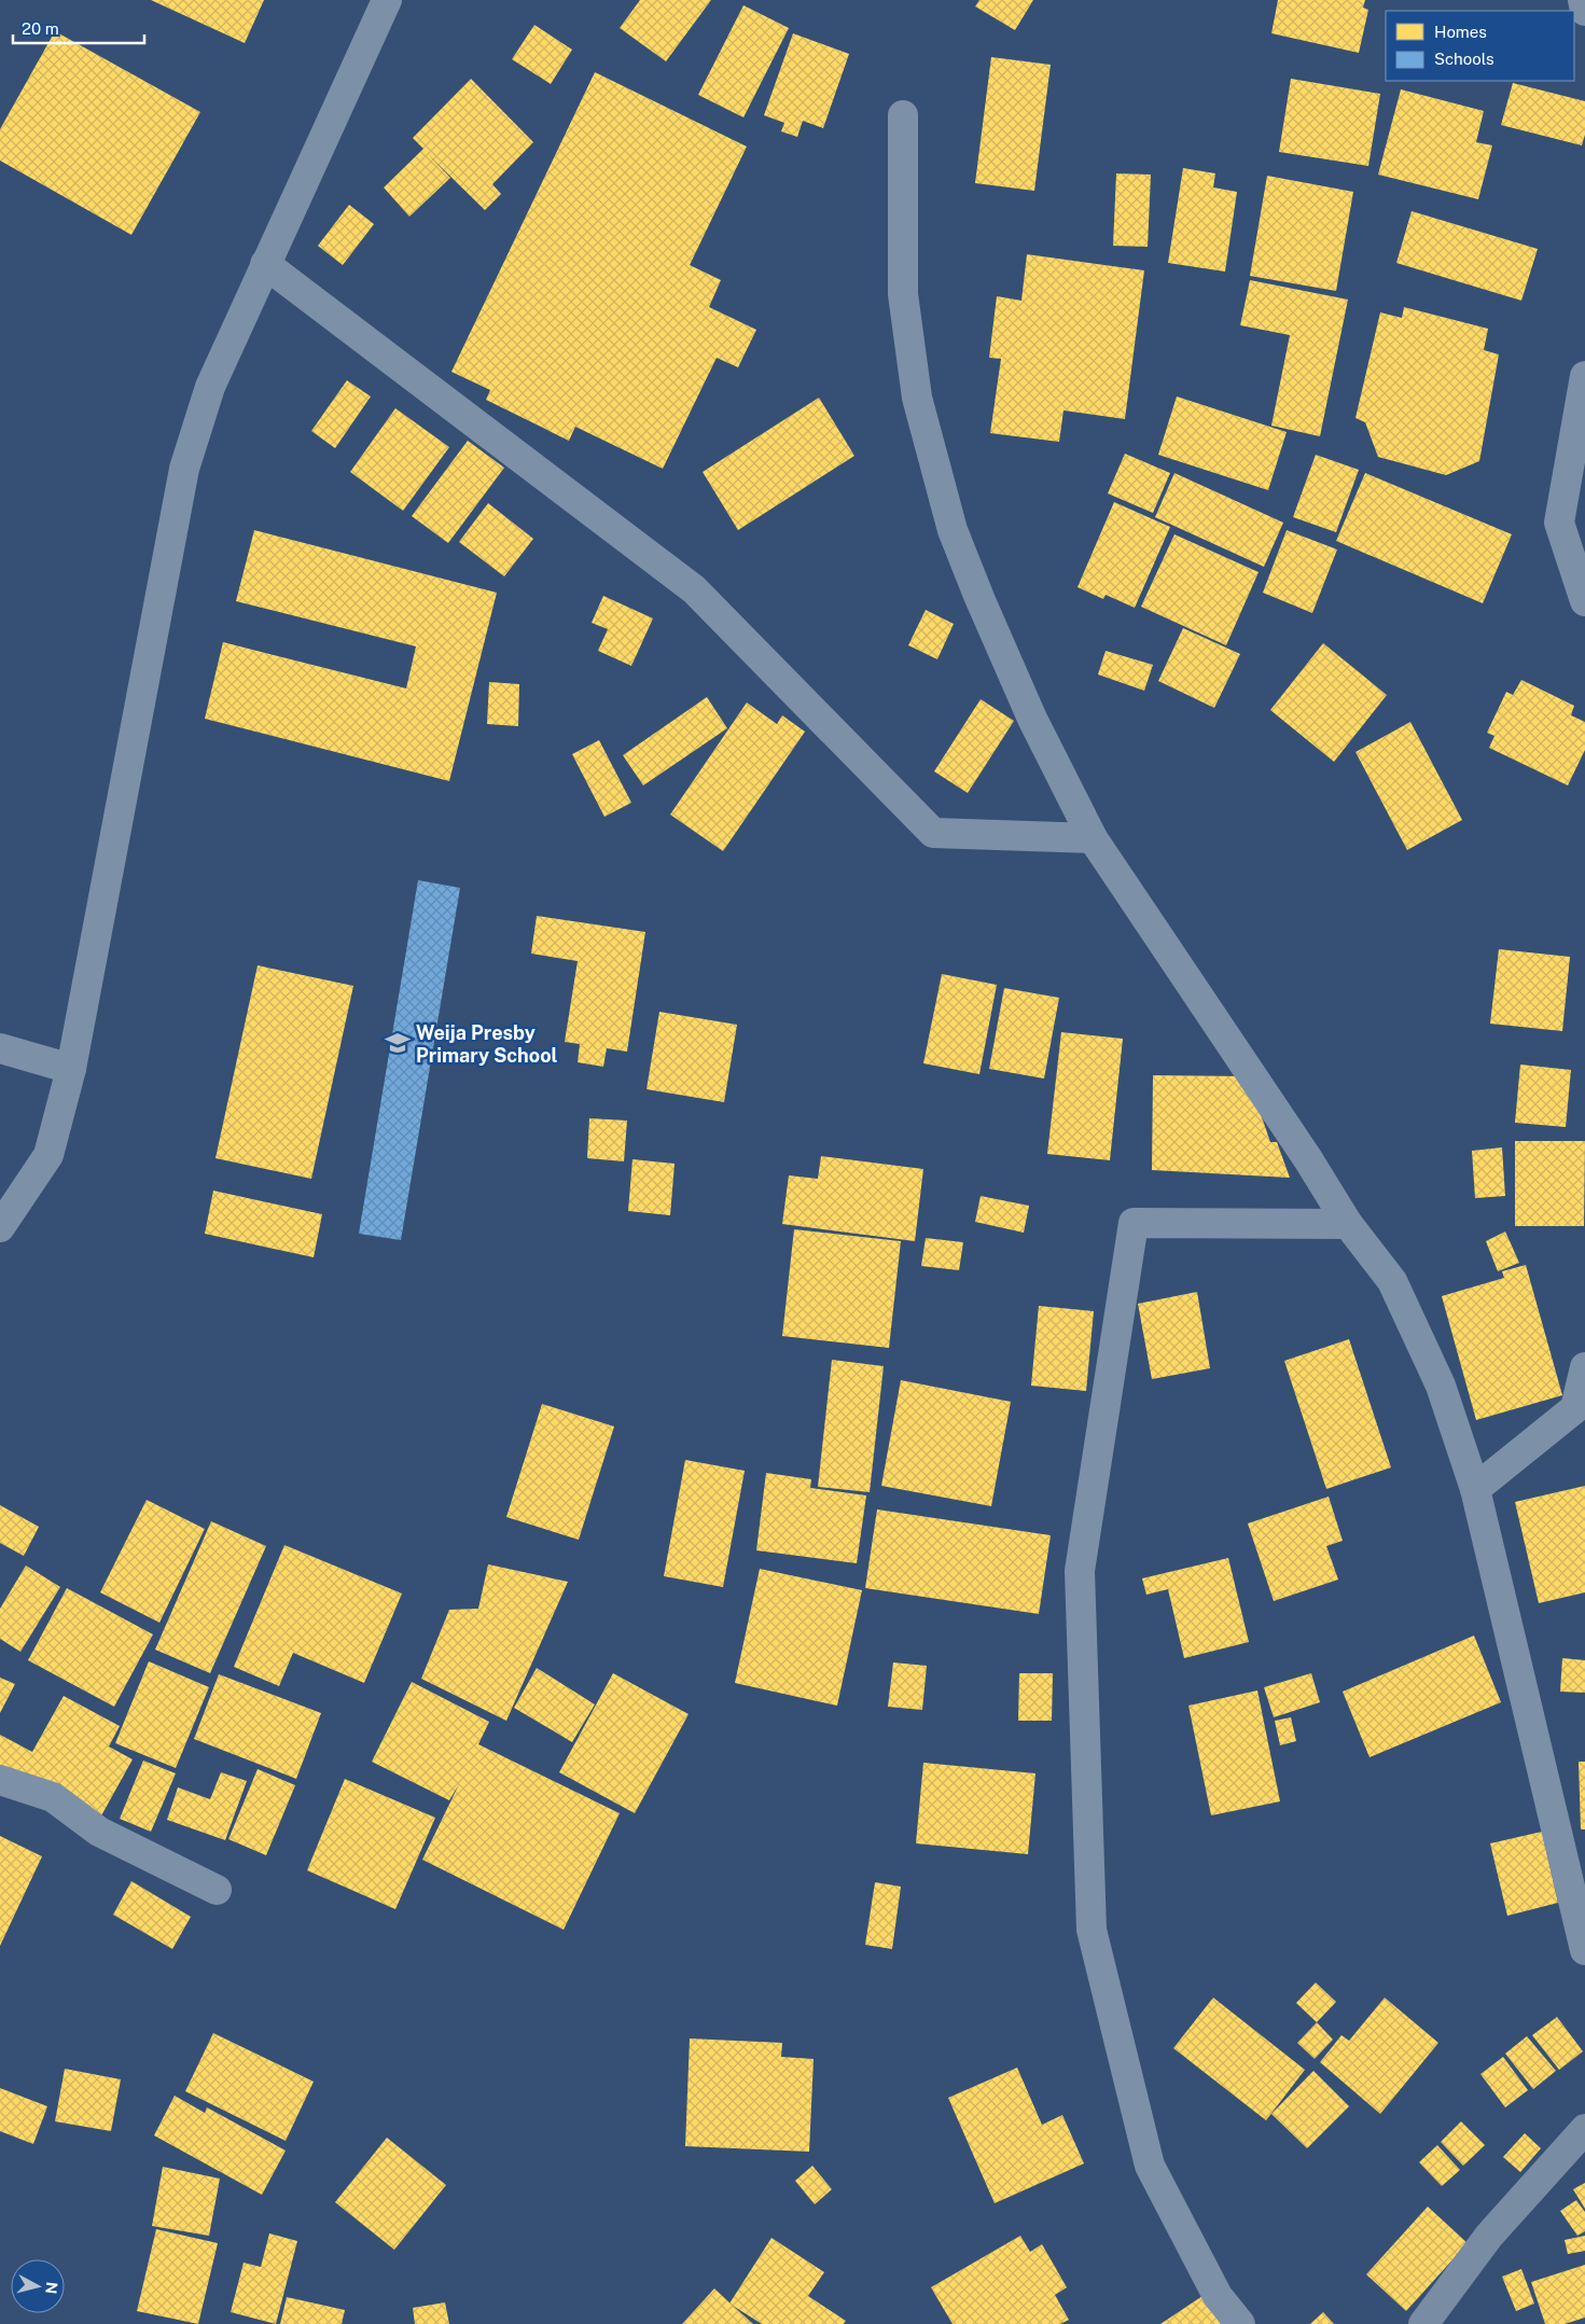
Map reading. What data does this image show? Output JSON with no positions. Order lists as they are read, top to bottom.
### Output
{
  "places": {
    "school or university": ["Weija Presby Primary School"]
  },
  "legend": ["Homes", "Schools"],
  "scale_bar": "20 m",
  "north": "right"
}
